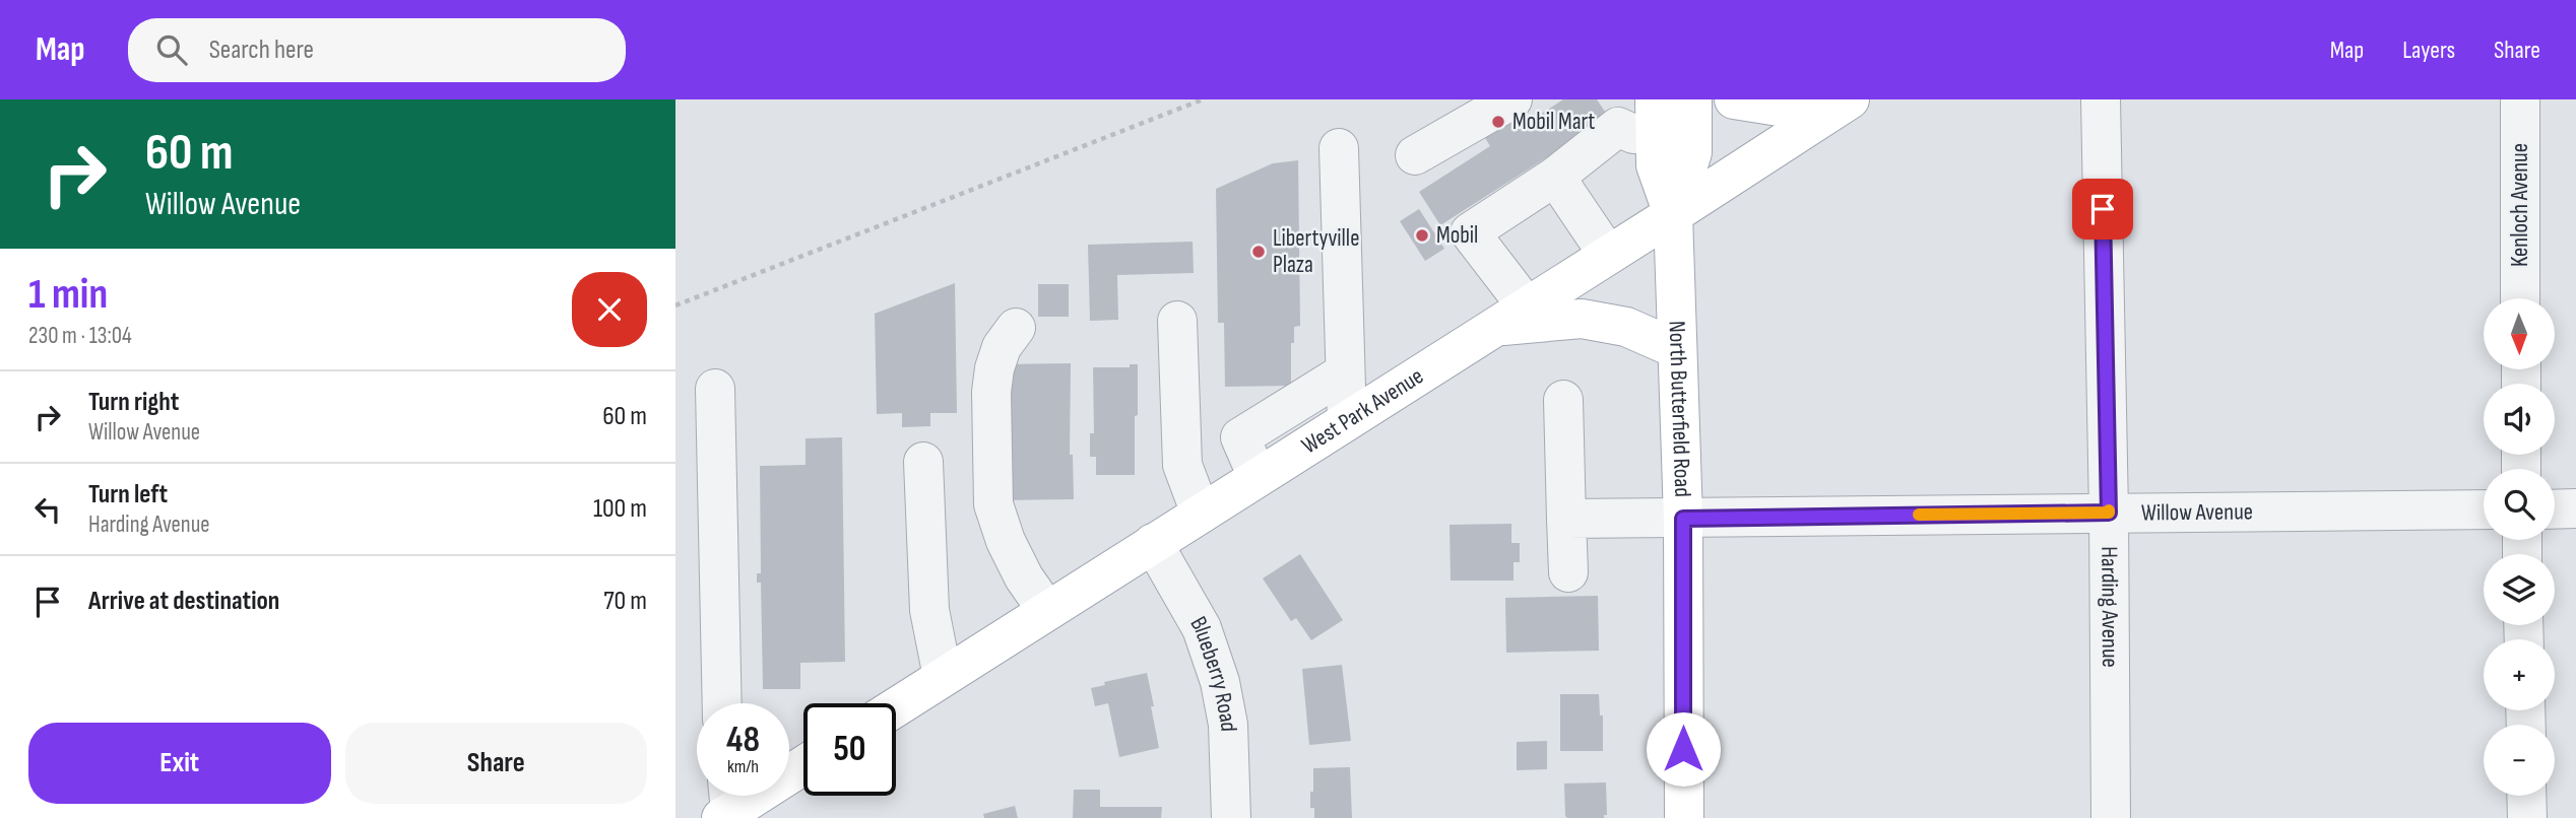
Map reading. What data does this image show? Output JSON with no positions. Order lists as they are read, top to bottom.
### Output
{
  "streets": {
    "main road": ["West Park Avenue", "North Butterfield Road"],
    "street": [
      "Kenloch Avenue",
      "Willow Avenue",
      "Harding Avenue",
      "Blueberry Road"
    ]
  },
  "crossings": [
    ["West Park Avenue", "North Butterfield Road"],
    ["West Park Avenue", "Blueberry Road"],
    ["North Butterfield Road", "Willow Avenue"],
    ["Willow Avenue", "Harding Avenue"]
  ],
  "places": ["Mobil Mart", "Mobil", "Libertyville Plaza"],
  "north": "bottom",
  "page": {
    "header": "Map",
    "search": "Search here",
    "nav": ["Map", "Layers", "Share"],
    "turn": ["60 m", "Willow Avenue"],
    "heading": ["1 min", "230 m · 13:04"],
    "map_buttons": ["+", "−"],
    "list": [
      {
        "name": "Turn right",
        "note": "Willow Avenue",
        "value": "60 m"
      },
      {
        "name": "Turn left",
        "note": "Harding Avenue",
        "value": "100 m"
      },
      {
        "name": "Arrive at destination",
        "value": "70 m"
      }
    ],
    "speed": "48 km/h",
    "limit": "50",
    "buttons": ["Exit", "Share"]
  }
}
